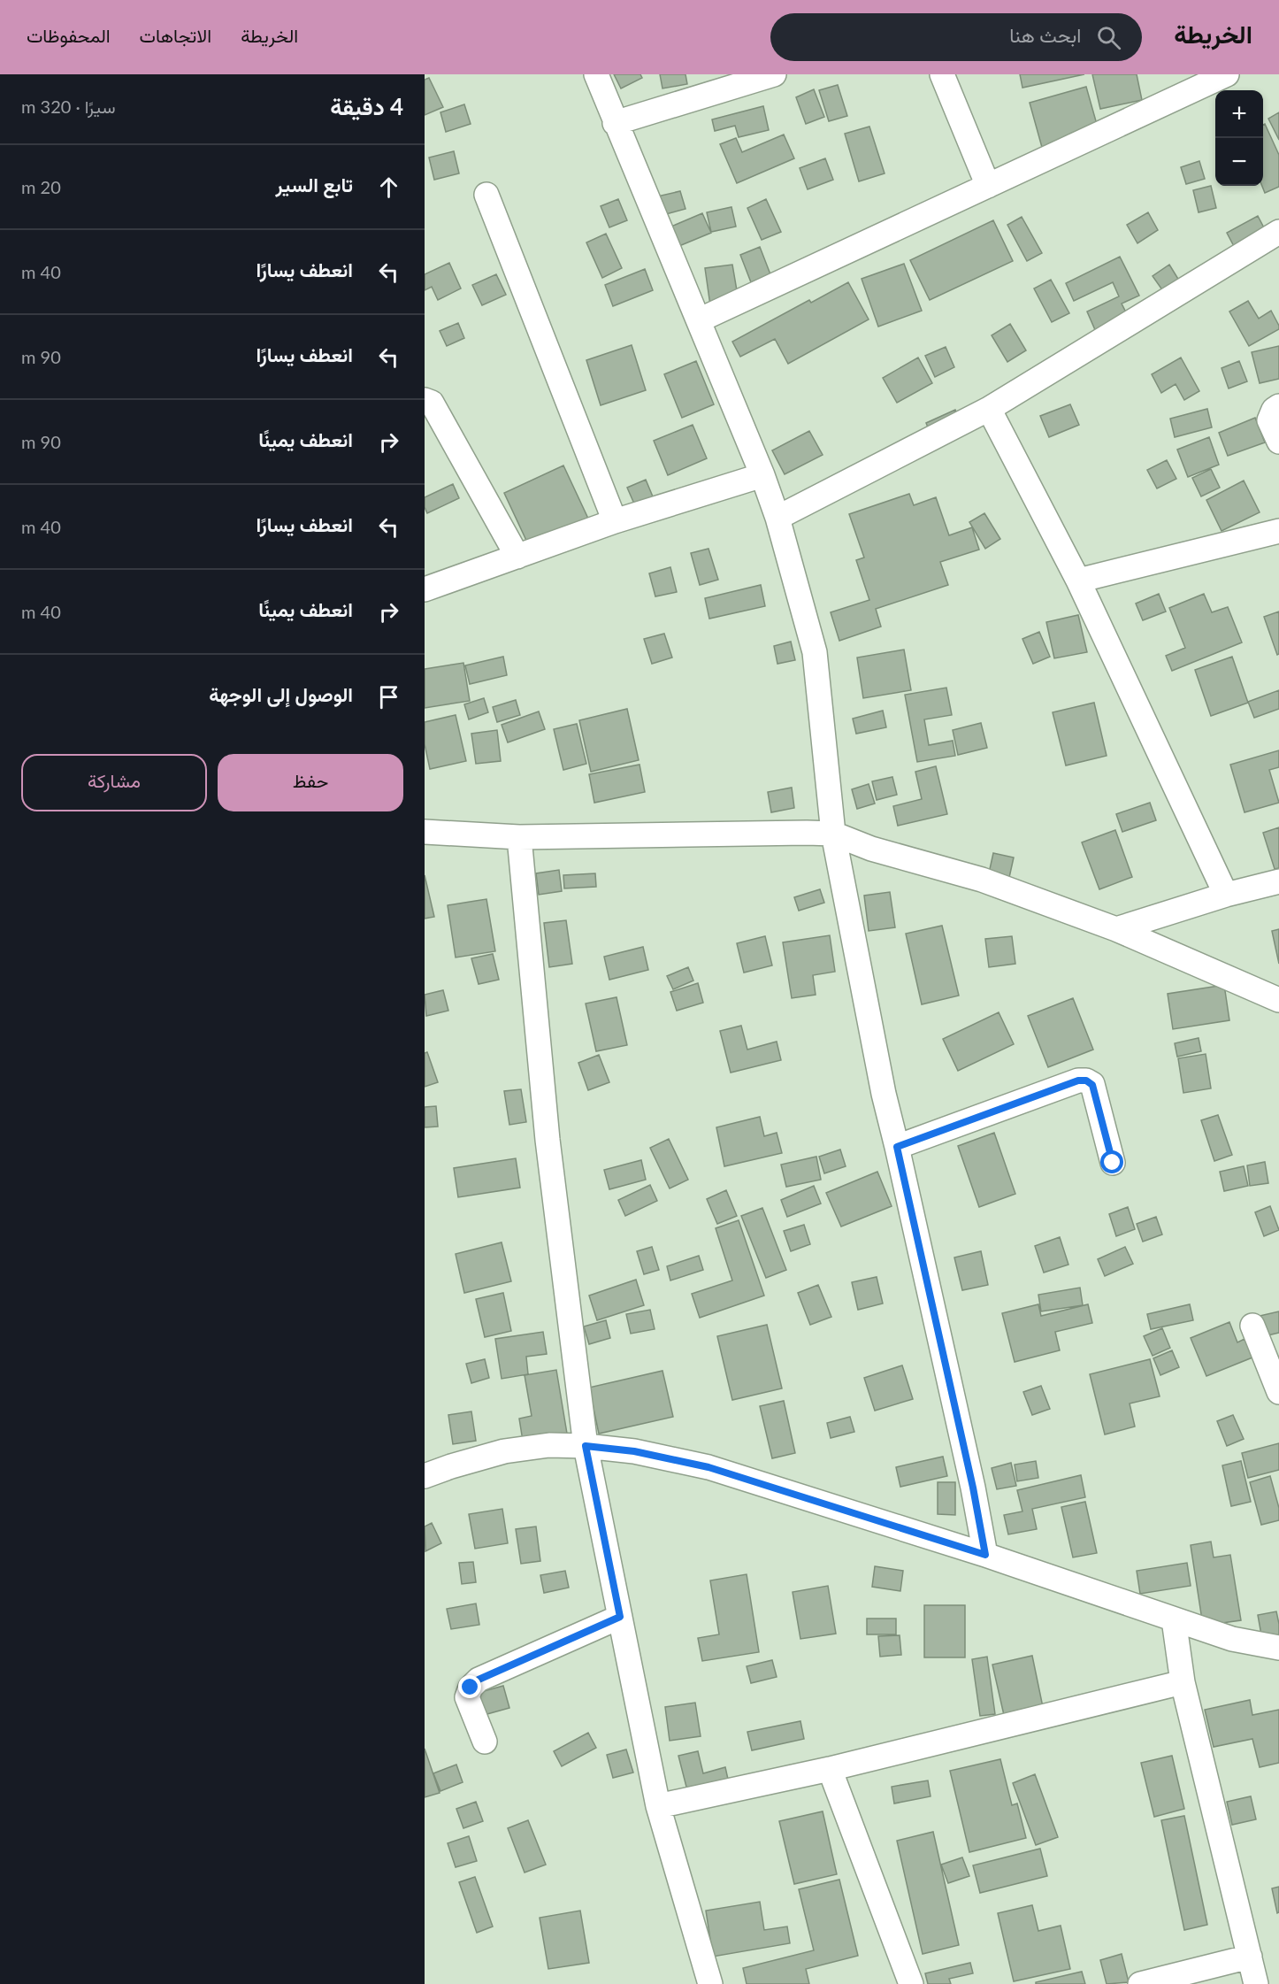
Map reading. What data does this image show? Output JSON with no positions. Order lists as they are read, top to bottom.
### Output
{
  "page": {
    "header": "الخريطة",
    "search": "ابحث هنا",
    "nav": ["الخريطة", "الاتجاهات", "المحفوظات"],
    "heading": ["4 دقيقة", "سيرًا · 320 m"],
    "map_buttons": ["+", "−"],
    "list": [
      ["تابع السير", "20 m"],
      ["انعطف يسارًا", "40 m"],
      ["انعطف يسارًا", "90 m"],
      ["انعطف يمينًا", "90 m"],
      ["انعطف يسارًا", "40 m"],
      ["انعطف يمينًا", "40 m"],
      "الوصول إلى الوجهة"
    ],
    "buttons": ["حفظ", "مشاركة"]
  }
}
